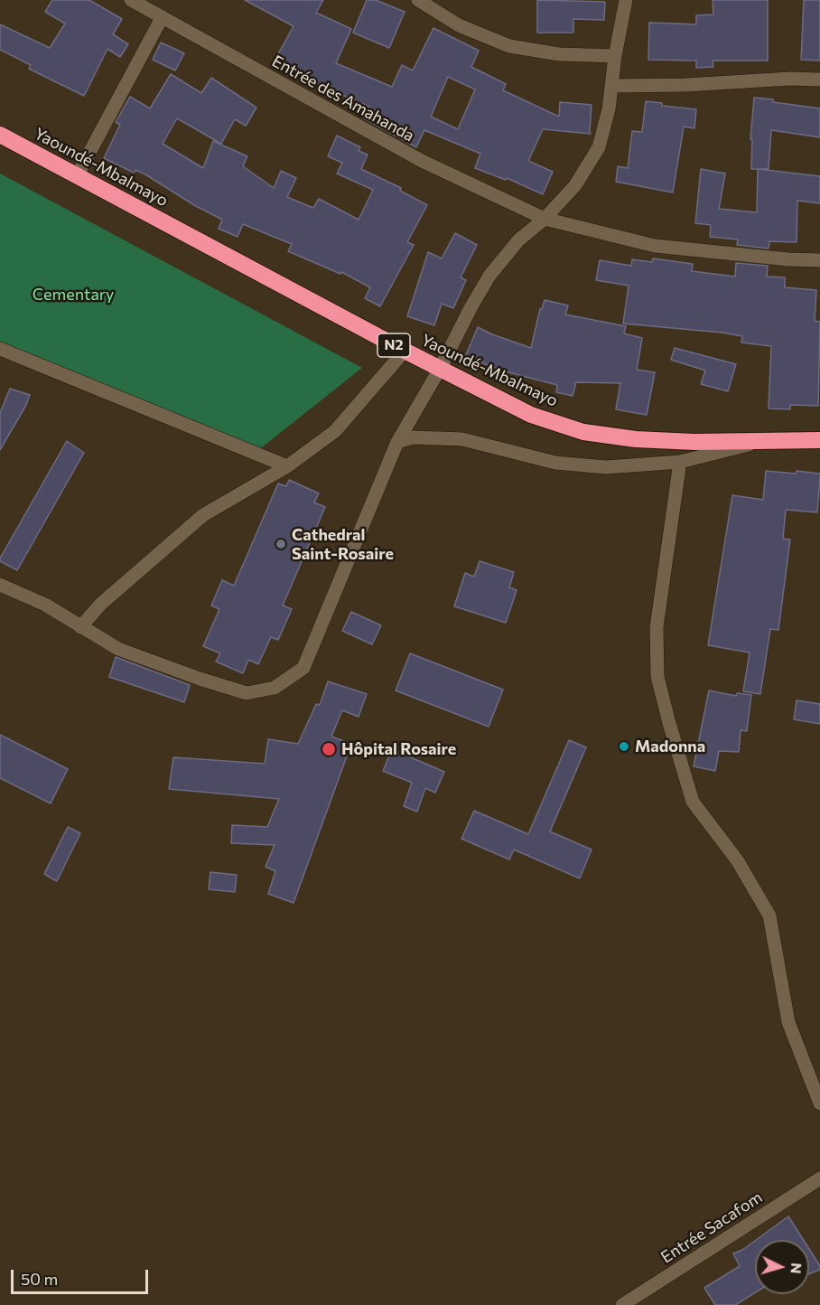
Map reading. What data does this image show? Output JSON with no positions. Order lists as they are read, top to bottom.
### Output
{
  "streets": {
    "highway": ["Yaoundé-Mbalmayo", "N2"],
    "street": ["Entrée des Amahanda", "Entrée Sacafom"]
  },
  "parks": ["Cementary"],
  "places": ["Cathedral Saint-Rosaire", "Madonna", "Hôpital Rosaire"],
  "scale_bar": "50 m",
  "north": "right"
}
